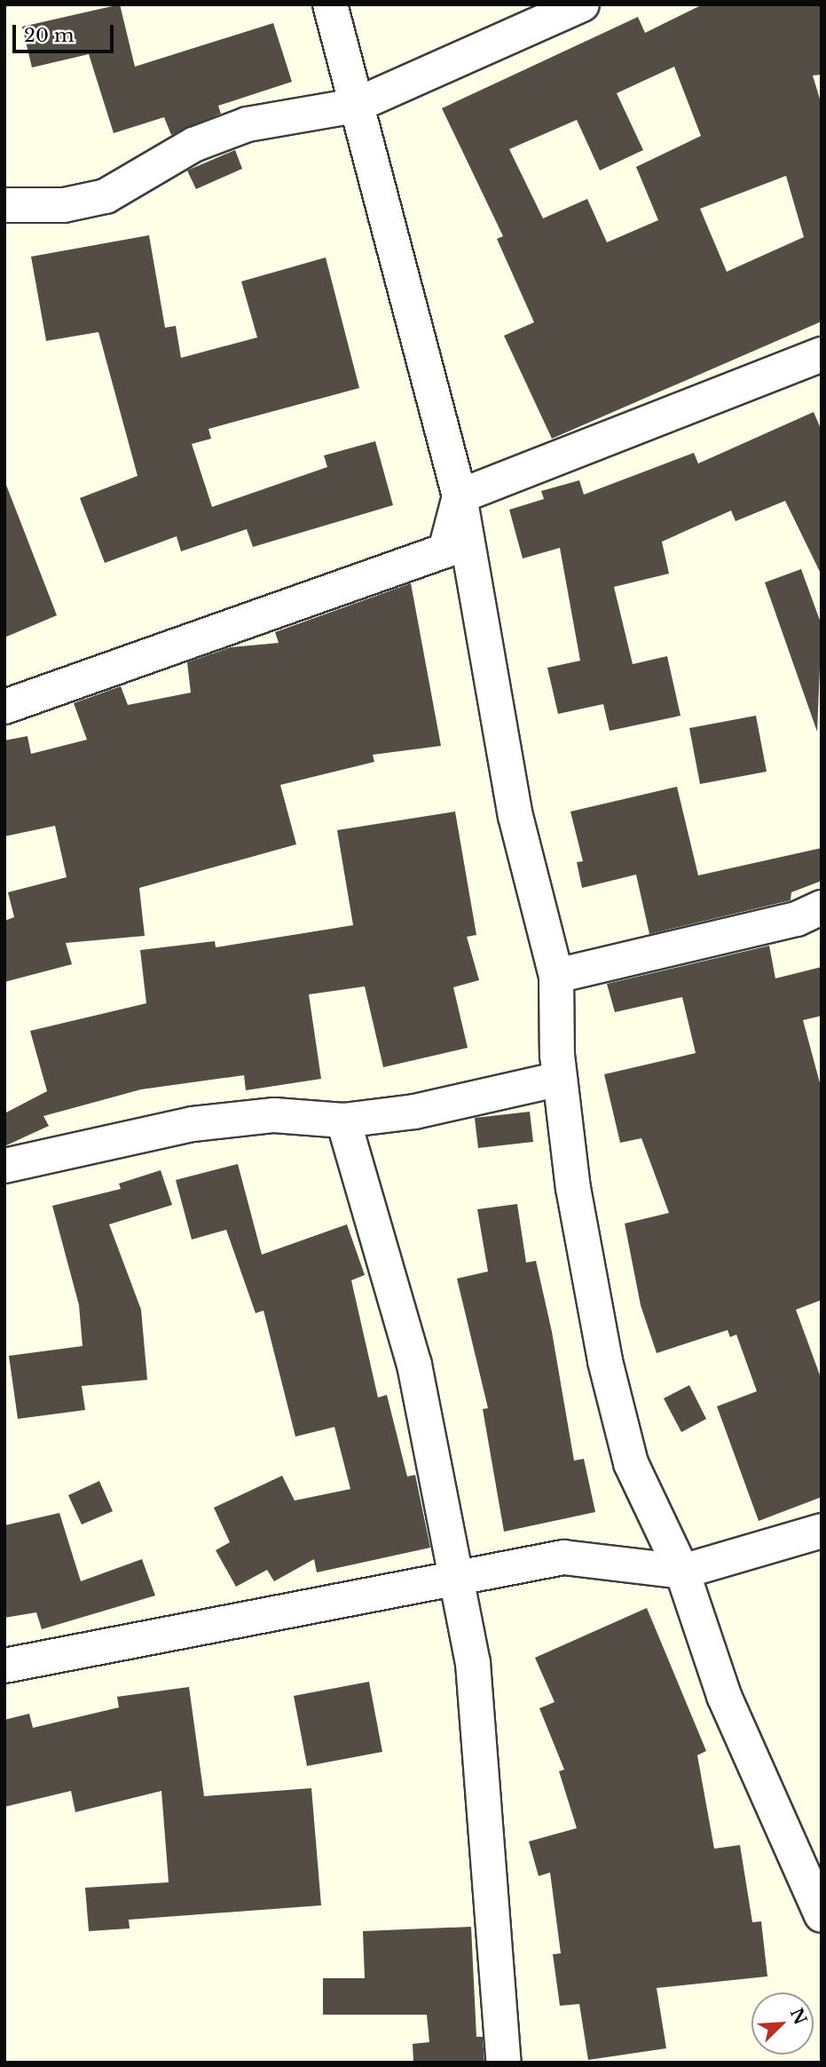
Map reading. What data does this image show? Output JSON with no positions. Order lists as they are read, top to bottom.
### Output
{
  "scale_bar": "20 m",
  "north": "top right"
}
